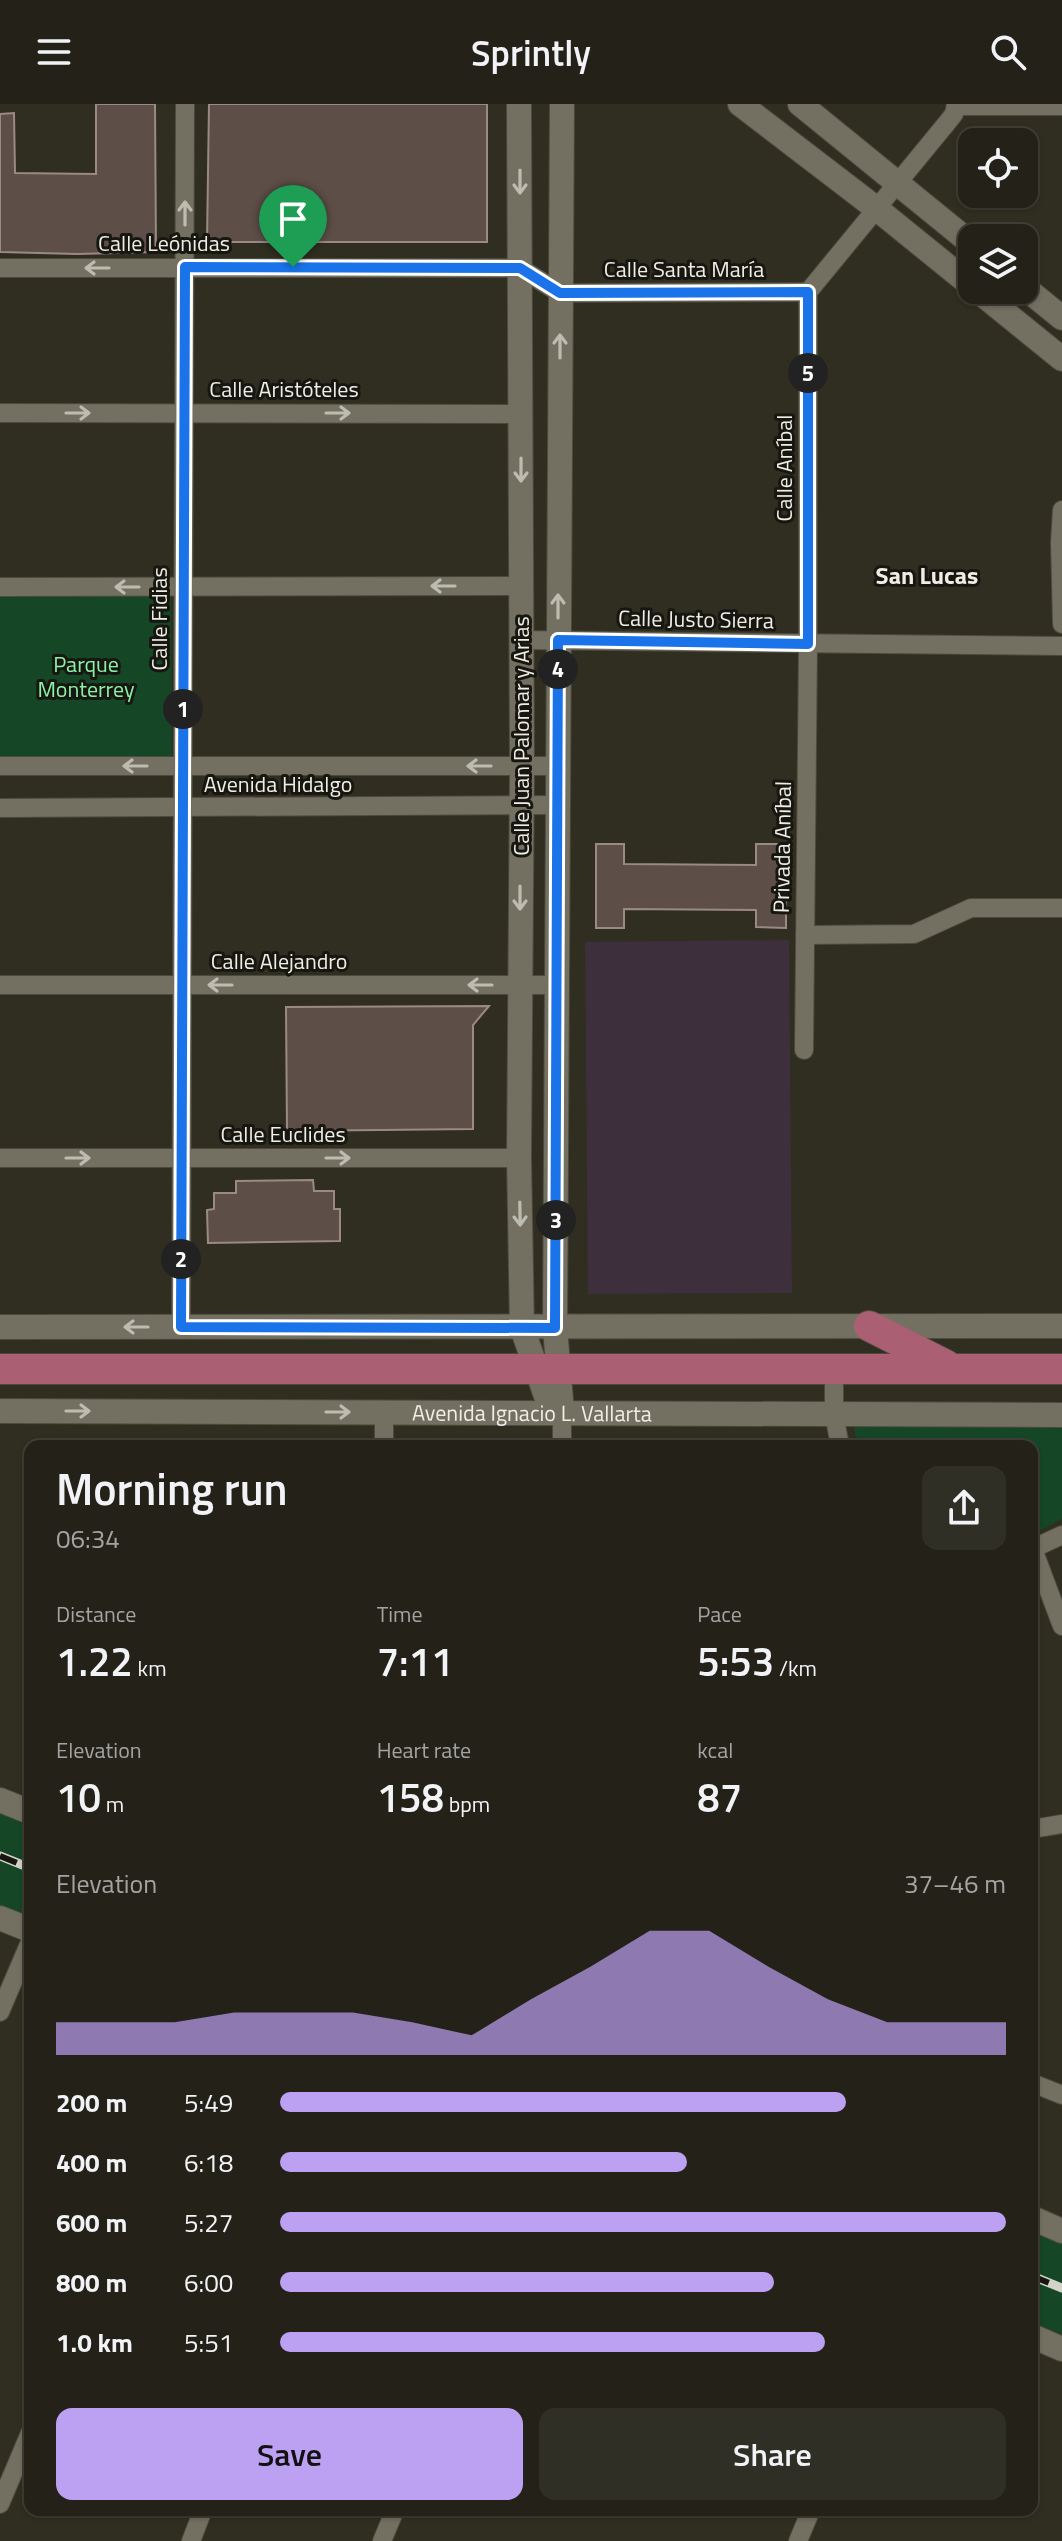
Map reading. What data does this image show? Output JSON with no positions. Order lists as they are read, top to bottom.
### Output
{
  "streets": {
    "main road": ["Avenida Ignacio L. Vallarta"],
    "street": [
      "Calle Leónidas",
      "Calle Santa María",
      "Calle Aristóteles",
      "Calle Aníbal",
      "Calle Fidias",
      "Calle Justo Sierra",
      "Calle Juan Palomar y Arias",
      "Avenida Hidalgo",
      "Privada Aníbal",
      "Calle Alejandro",
      "Calle Euclides"
    ]
  },
  "crossings": [
    ["Calle Leónidas", "Calle Fidias"],
    ["Calle Leónidas", "Calle Juan Palomar y Arias"],
    ["Calle Santa María", "Calle Aníbal"],
    ["Calle Santa María", "Calle Juan Palomar y Arias"],
    ["Calle Aristóteles", "Calle Fidias"],
    ["Calle Aristóteles", "Calle Juan Palomar y Arias"],
    ["Calle Aníbal", "Calle Justo Sierra"],
    ["Calle Aníbal", "Privada Aníbal"],
    ["Calle Fidias", "Avenida Hidalgo"],
    ["Calle Fidias", "Calle Alejandro"],
    ["Calle Fidias", "Calle Euclides"],
    ["Calle Justo Sierra", "Calle Juan Palomar y Arias"],
    ["Calle Justo Sierra", "Privada Aníbal"],
    ["Calle Juan Palomar y Arias", "Avenida Hidalgo"],
    ["Calle Juan Palomar y Arias", "Calle Alejandro"],
    ["Calle Juan Palomar y Arias", "Calle Euclides"],
    ["Calle Juan Palomar y Arias", "Avenida Ignacio L. Vallarta"]
  ],
  "one_way": [
    "Calle Leónidas",
    "Calle Aristóteles",
    "Calle Alejandro",
    "Calle Euclides"
  ],
  "districts": ["San Lucas"],
  "parks": ["Parque Monterrey"],
  "page": {
    "header": "Sprintly",
    "pins": [
      "5",
      "4",
      "1",
      "3",
      "2"
    ],
    "heading": ["Morning run", "06:34"],
    "stats": [
      ["Distance", "1.22 km"],
      ["Time", "7:11"],
      ["Pace", "5:53 /km"],
      ["Elevation", "10 m"],
      ["Heart rate", "158 bpm"],
      ["kcal", "87"]
    ],
    "chart": ["Elevation", "37–46 m"],
    "list": [
      {
        "name": "200 m",
        "note": "5:49"
      },
      {
        "name": "400 m",
        "note": "6:18"
      },
      {
        "name": "600 m",
        "note": "5:27"
      },
      {
        "name": "800 m",
        "note": "6:00"
      },
      {
        "name": "1.0 km",
        "note": "5:51"
      }
    ],
    "buttons": ["Save", "Share"]
  }
}
